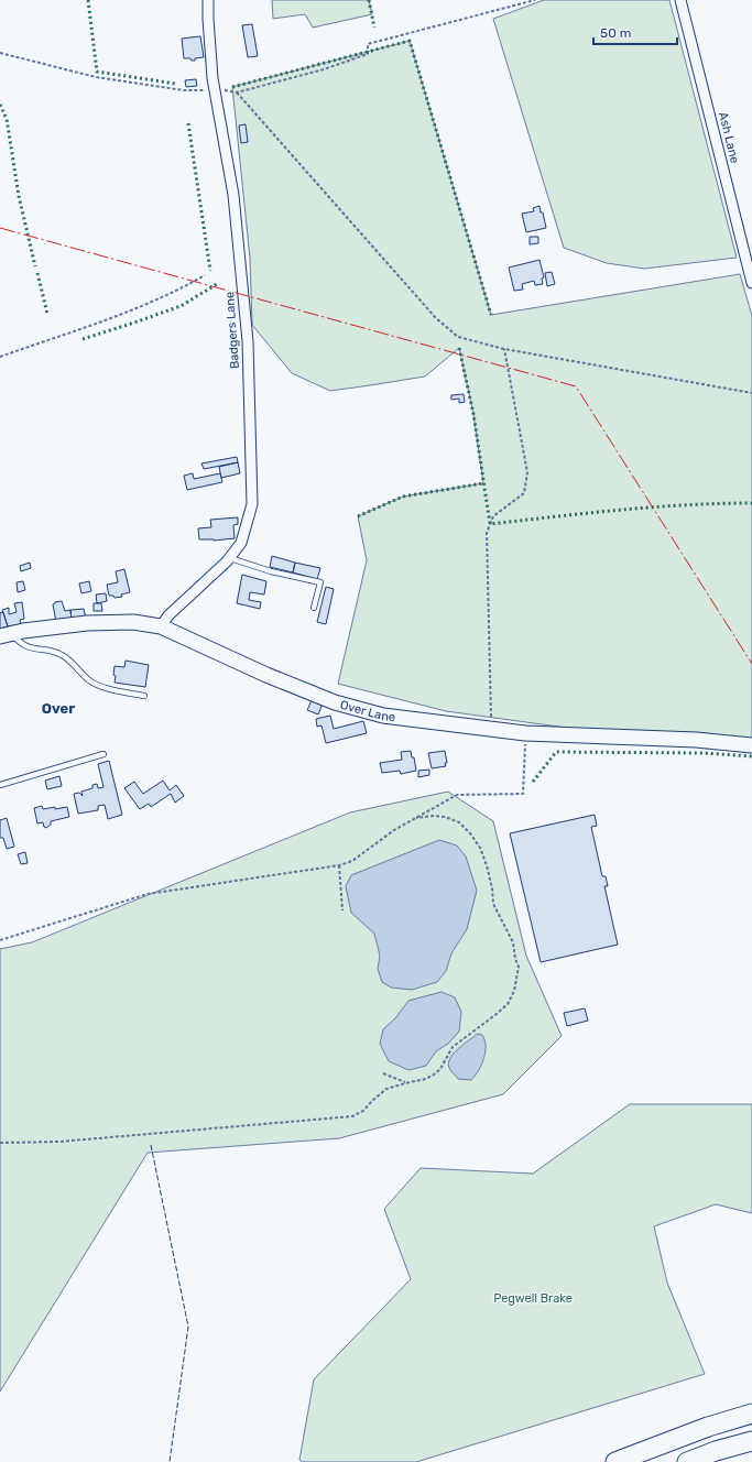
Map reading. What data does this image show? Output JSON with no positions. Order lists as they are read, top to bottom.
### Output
{
  "streets": {
    "street": ["Ash Lane", "Badgers Lane", "Over Lane"]
  },
  "crossings": [
    ["Badgers Lane", "Over Lane"]
  ],
  "districts": ["Over"],
  "parks": ["Pegwell Brake"],
  "scale_bar": "50 m"
}
